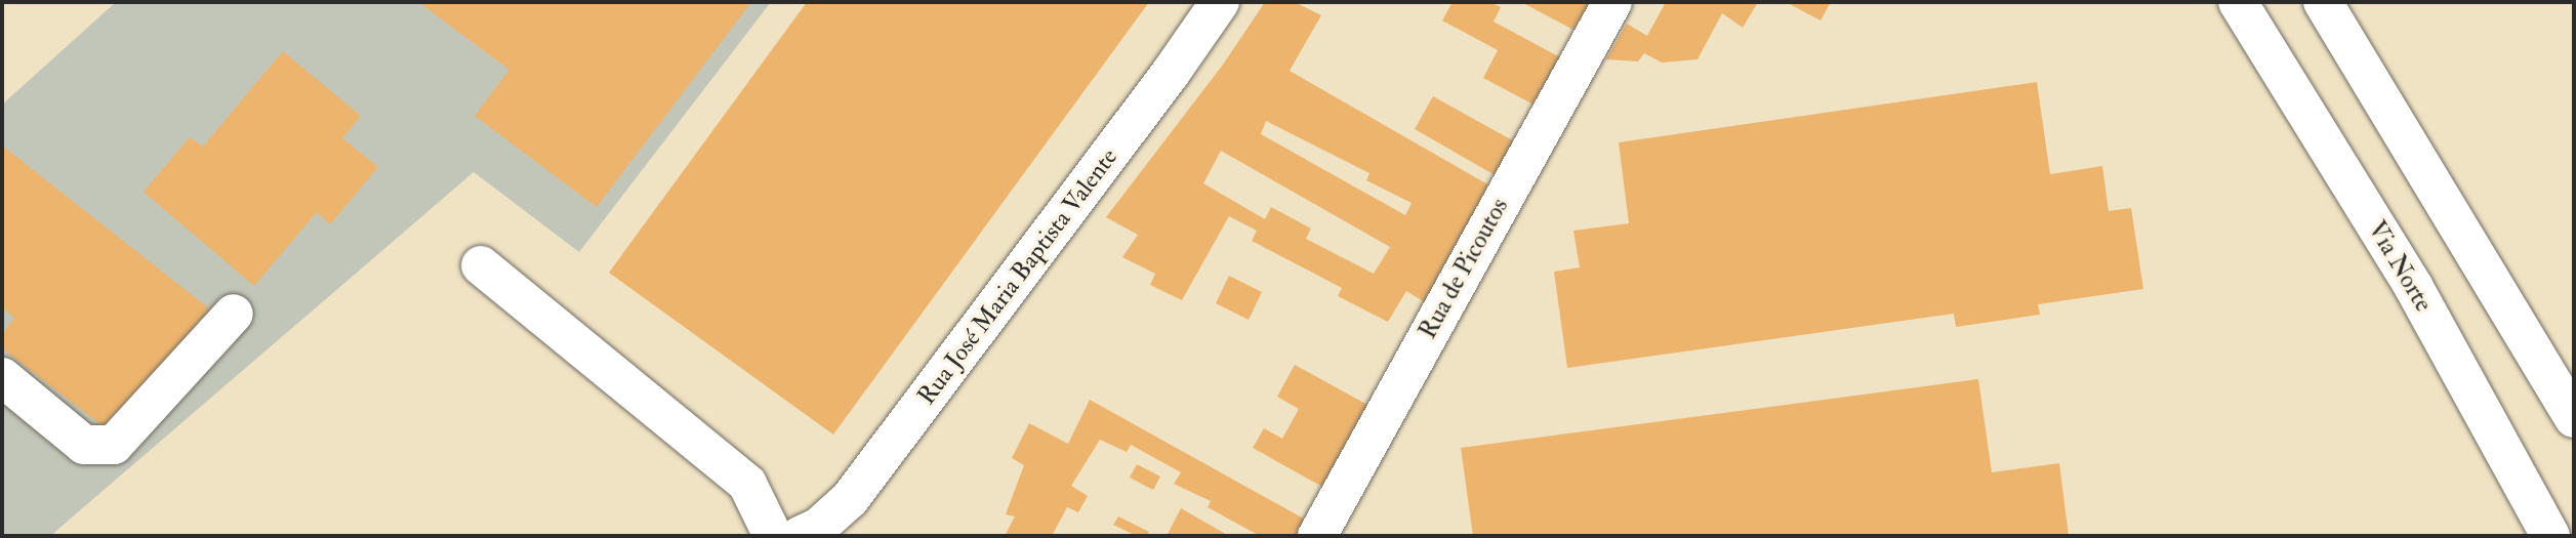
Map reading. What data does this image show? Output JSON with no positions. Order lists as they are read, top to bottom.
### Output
{
  "streets": {
    "main road": ["Via Norte", "Rua de Picoutos", "Rua José Maria Baptista Valente"]
  }
}
